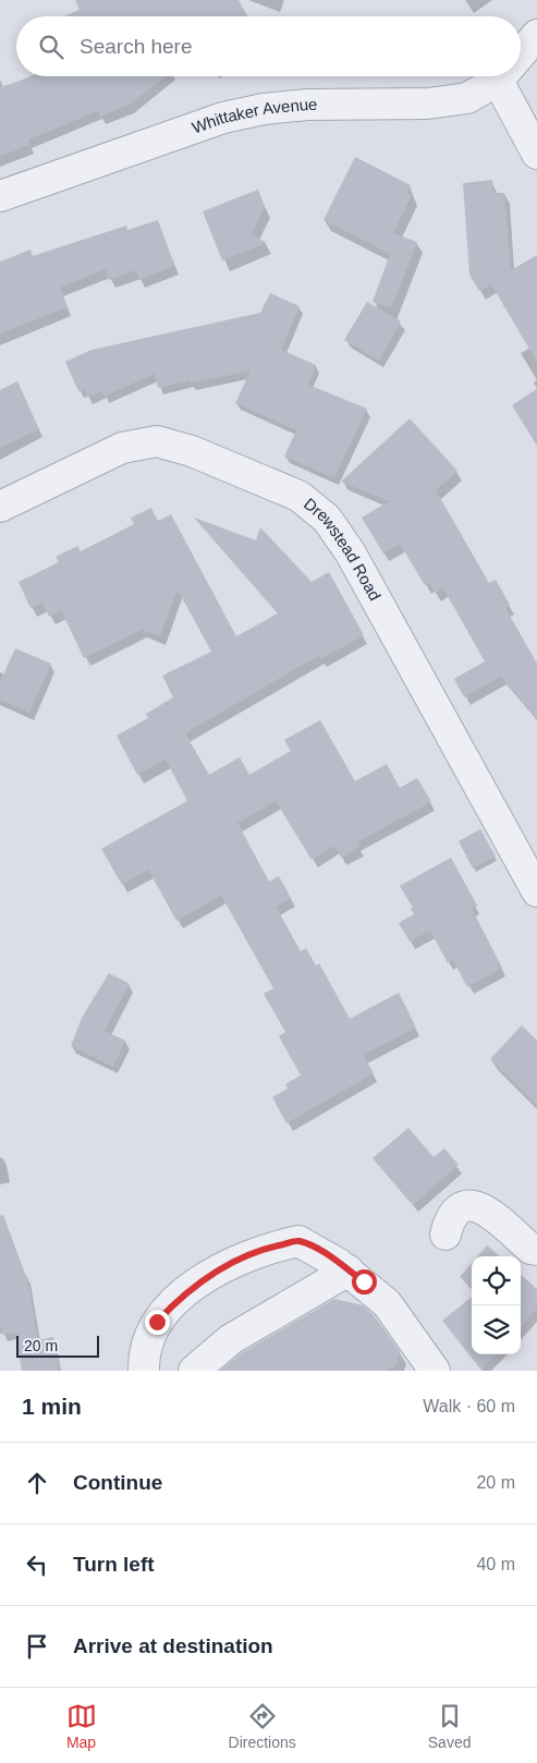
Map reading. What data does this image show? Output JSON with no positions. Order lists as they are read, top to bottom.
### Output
{
  "streets": {
    "street": ["Whittaker Avenue", "Drewstead Road"]
  },
  "scale_bar": "20 m",
  "page": {
    "search": "Search here",
    "scale": "20 m",
    "heading": ["1 min", "Walk · 60 m"],
    "list": [
      ["Continue", "20 m"],
      ["Turn left", "40 m"],
      "Arrive at destination"
    ],
    "nav": ["Map", "Directions", "Saved"]
  }
}
